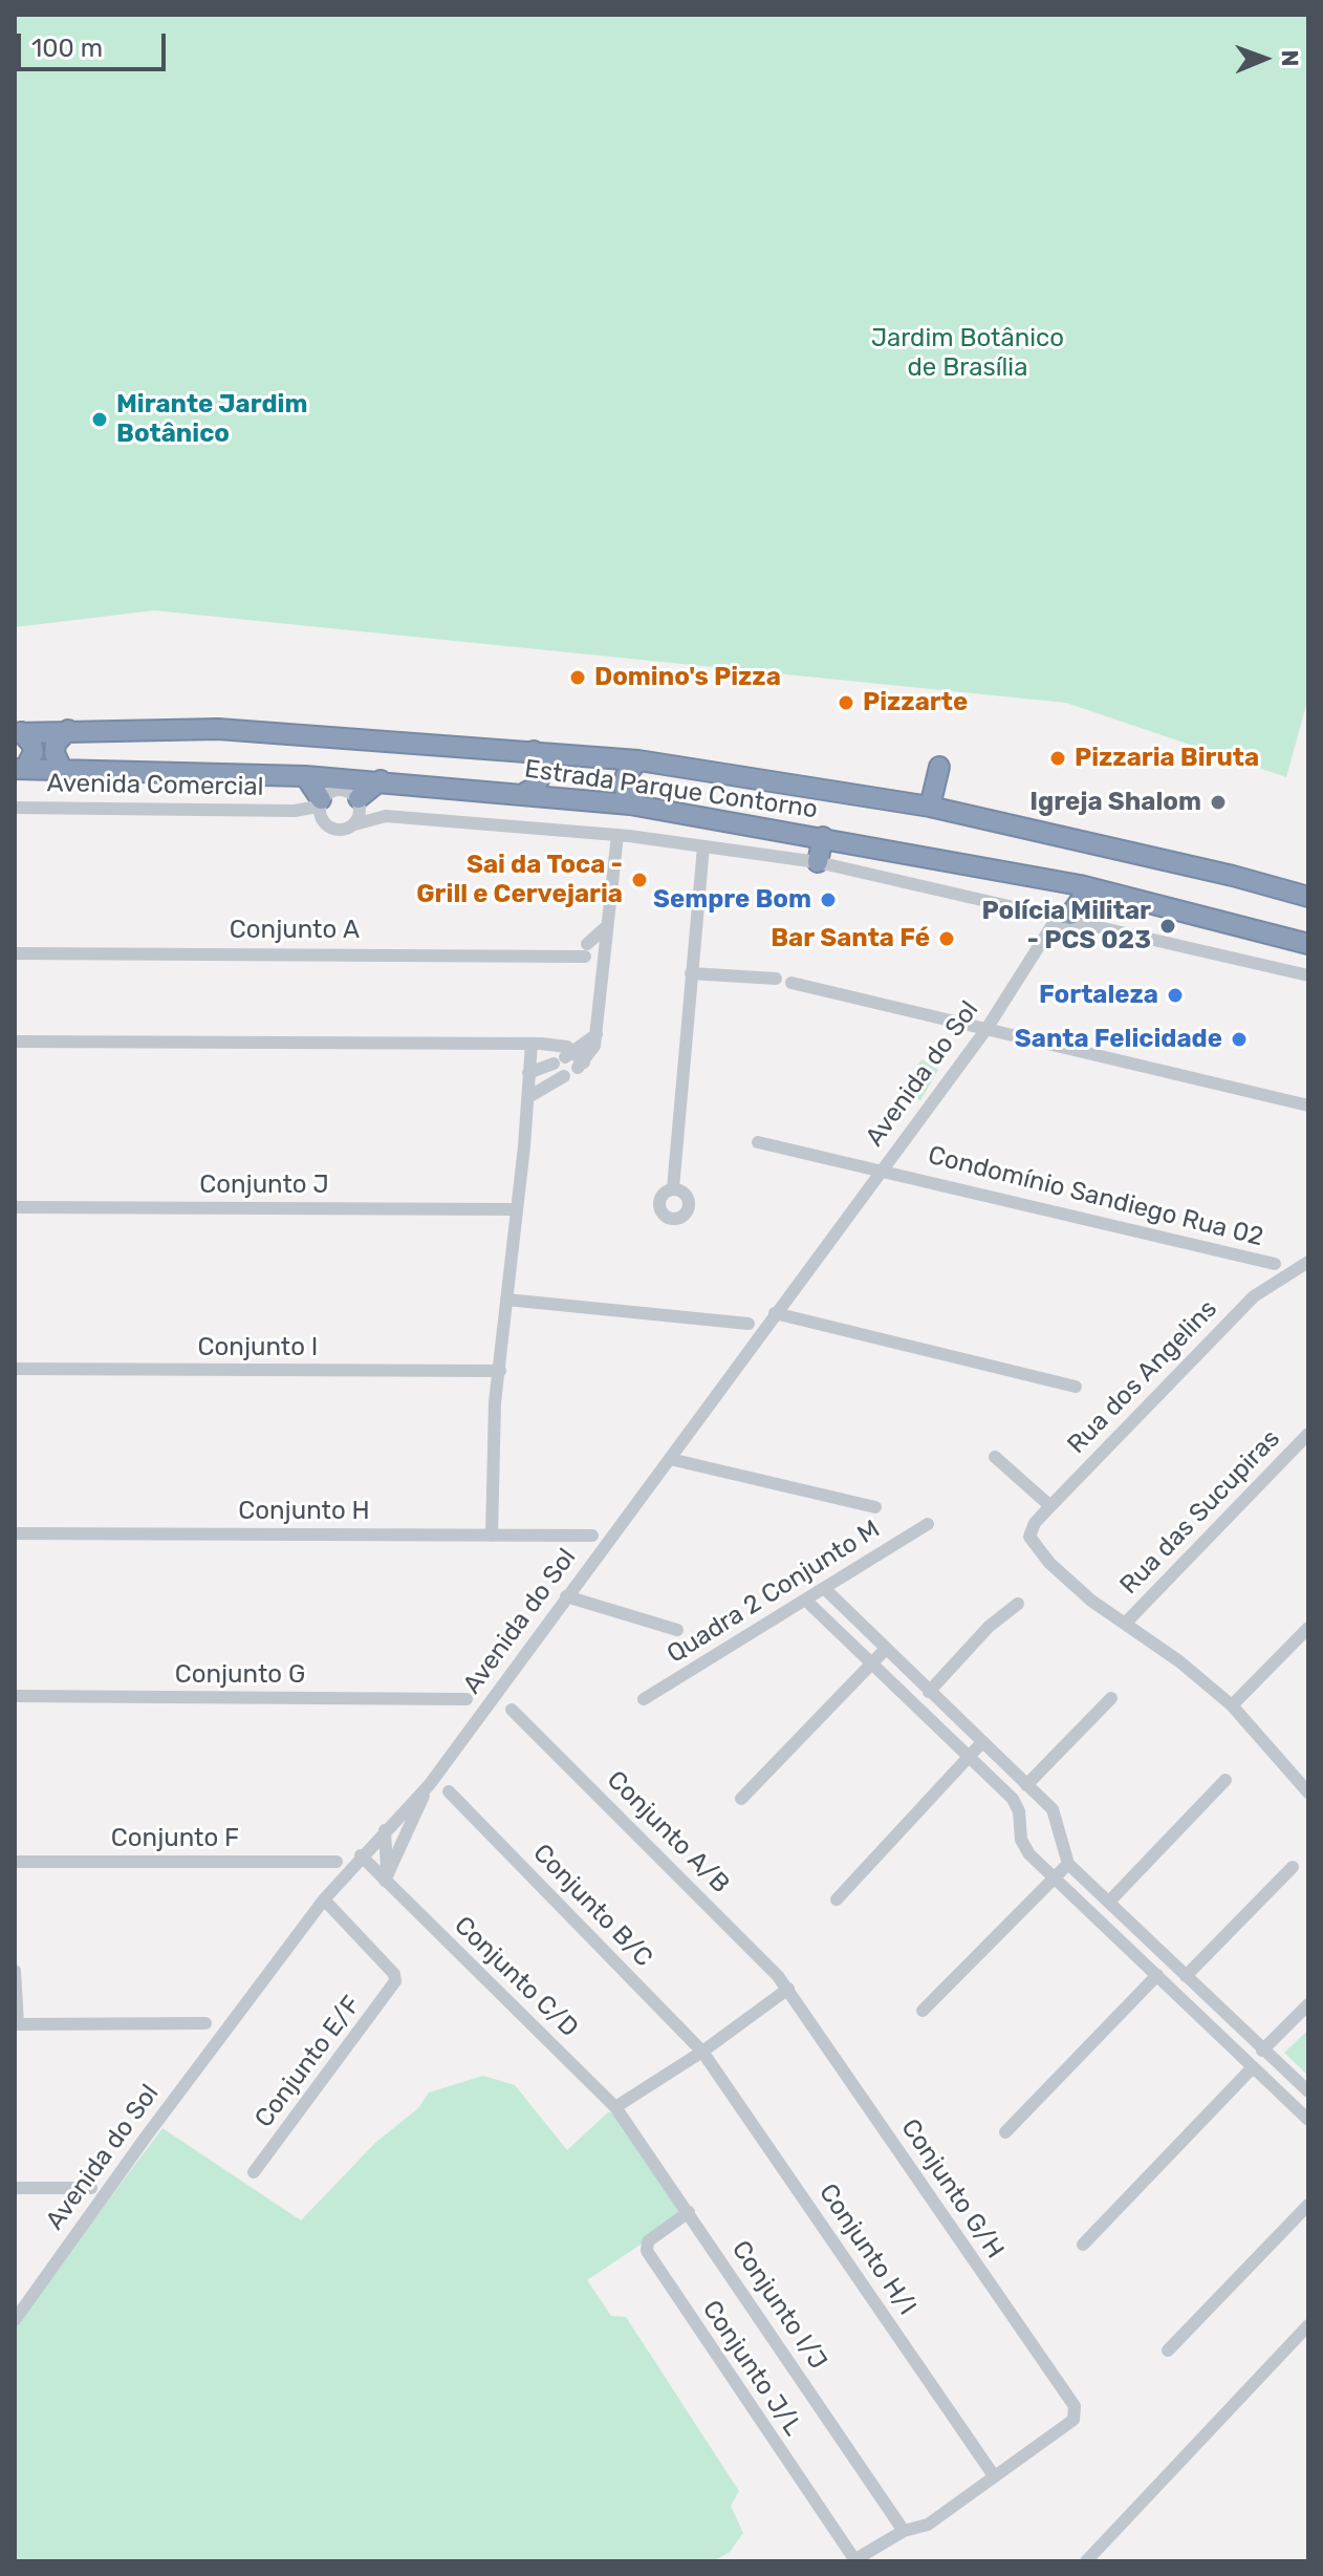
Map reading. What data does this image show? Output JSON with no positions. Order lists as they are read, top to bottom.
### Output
{
  "streets": {
    "highway": ["Estrada Parque Contorno"],
    "street": [
      "Avenida Comercial",
      "Conjunto A",
      "Avenida do Sol",
      "Conjunto J",
      "Condomínio Sandiego Rua 02",
      "Conjunto I",
      "Rua dos Angelins",
      "Conjunto H",
      "Rua das Sucupiras",
      "Quadra 2 Conjunto M",
      "Conjunto G",
      "Conjunto A/B",
      "Conjunto F",
      "Conjunto B/C",
      "Conjunto C/D",
      "Conjunto E/F",
      "Conjunto G/H",
      "Conjunto H/I",
      "Conjunto I/J",
      "Conjunto J/L"
    ]
  },
  "crossings": [
    ["Avenida Comercial", "Avenida do Sol"],
    ["Avenida do Sol", "Condomínio Sandiego Rua 02"],
    ["Avenida do Sol", "Conjunto C/D"],
    ["Avenida do Sol", "Conjunto E/F"],
    ["Rua dos Angelins", "Rua das Sucupiras"],
    ["Conjunto A/B", "Conjunto G/H"],
    ["Conjunto B/C", "Conjunto H/I"],
    ["Conjunto C/D", "Conjunto I/J"],
    ["Conjunto G/H", "Conjunto H/I"],
    ["Conjunto I/J", "Conjunto J/L"]
  ],
  "parks": ["Jardim Botânico de Brasília"],
  "places": [
    "Mirante Jardim Botânico",
    "Domino's Pizza",
    "Pizzarte",
    "Pizzaria Biruta",
    "Igreja Shalom",
    "Sai da Toca - Grill e Cervejaria",
    "Sempre Bom",
    "Polícia Militar - PCS 023",
    "Bar Santa Fé",
    "Fortaleza",
    "Santa Felicidade"
  ],
  "scale_bar": "100 m",
  "north": "right"
}
